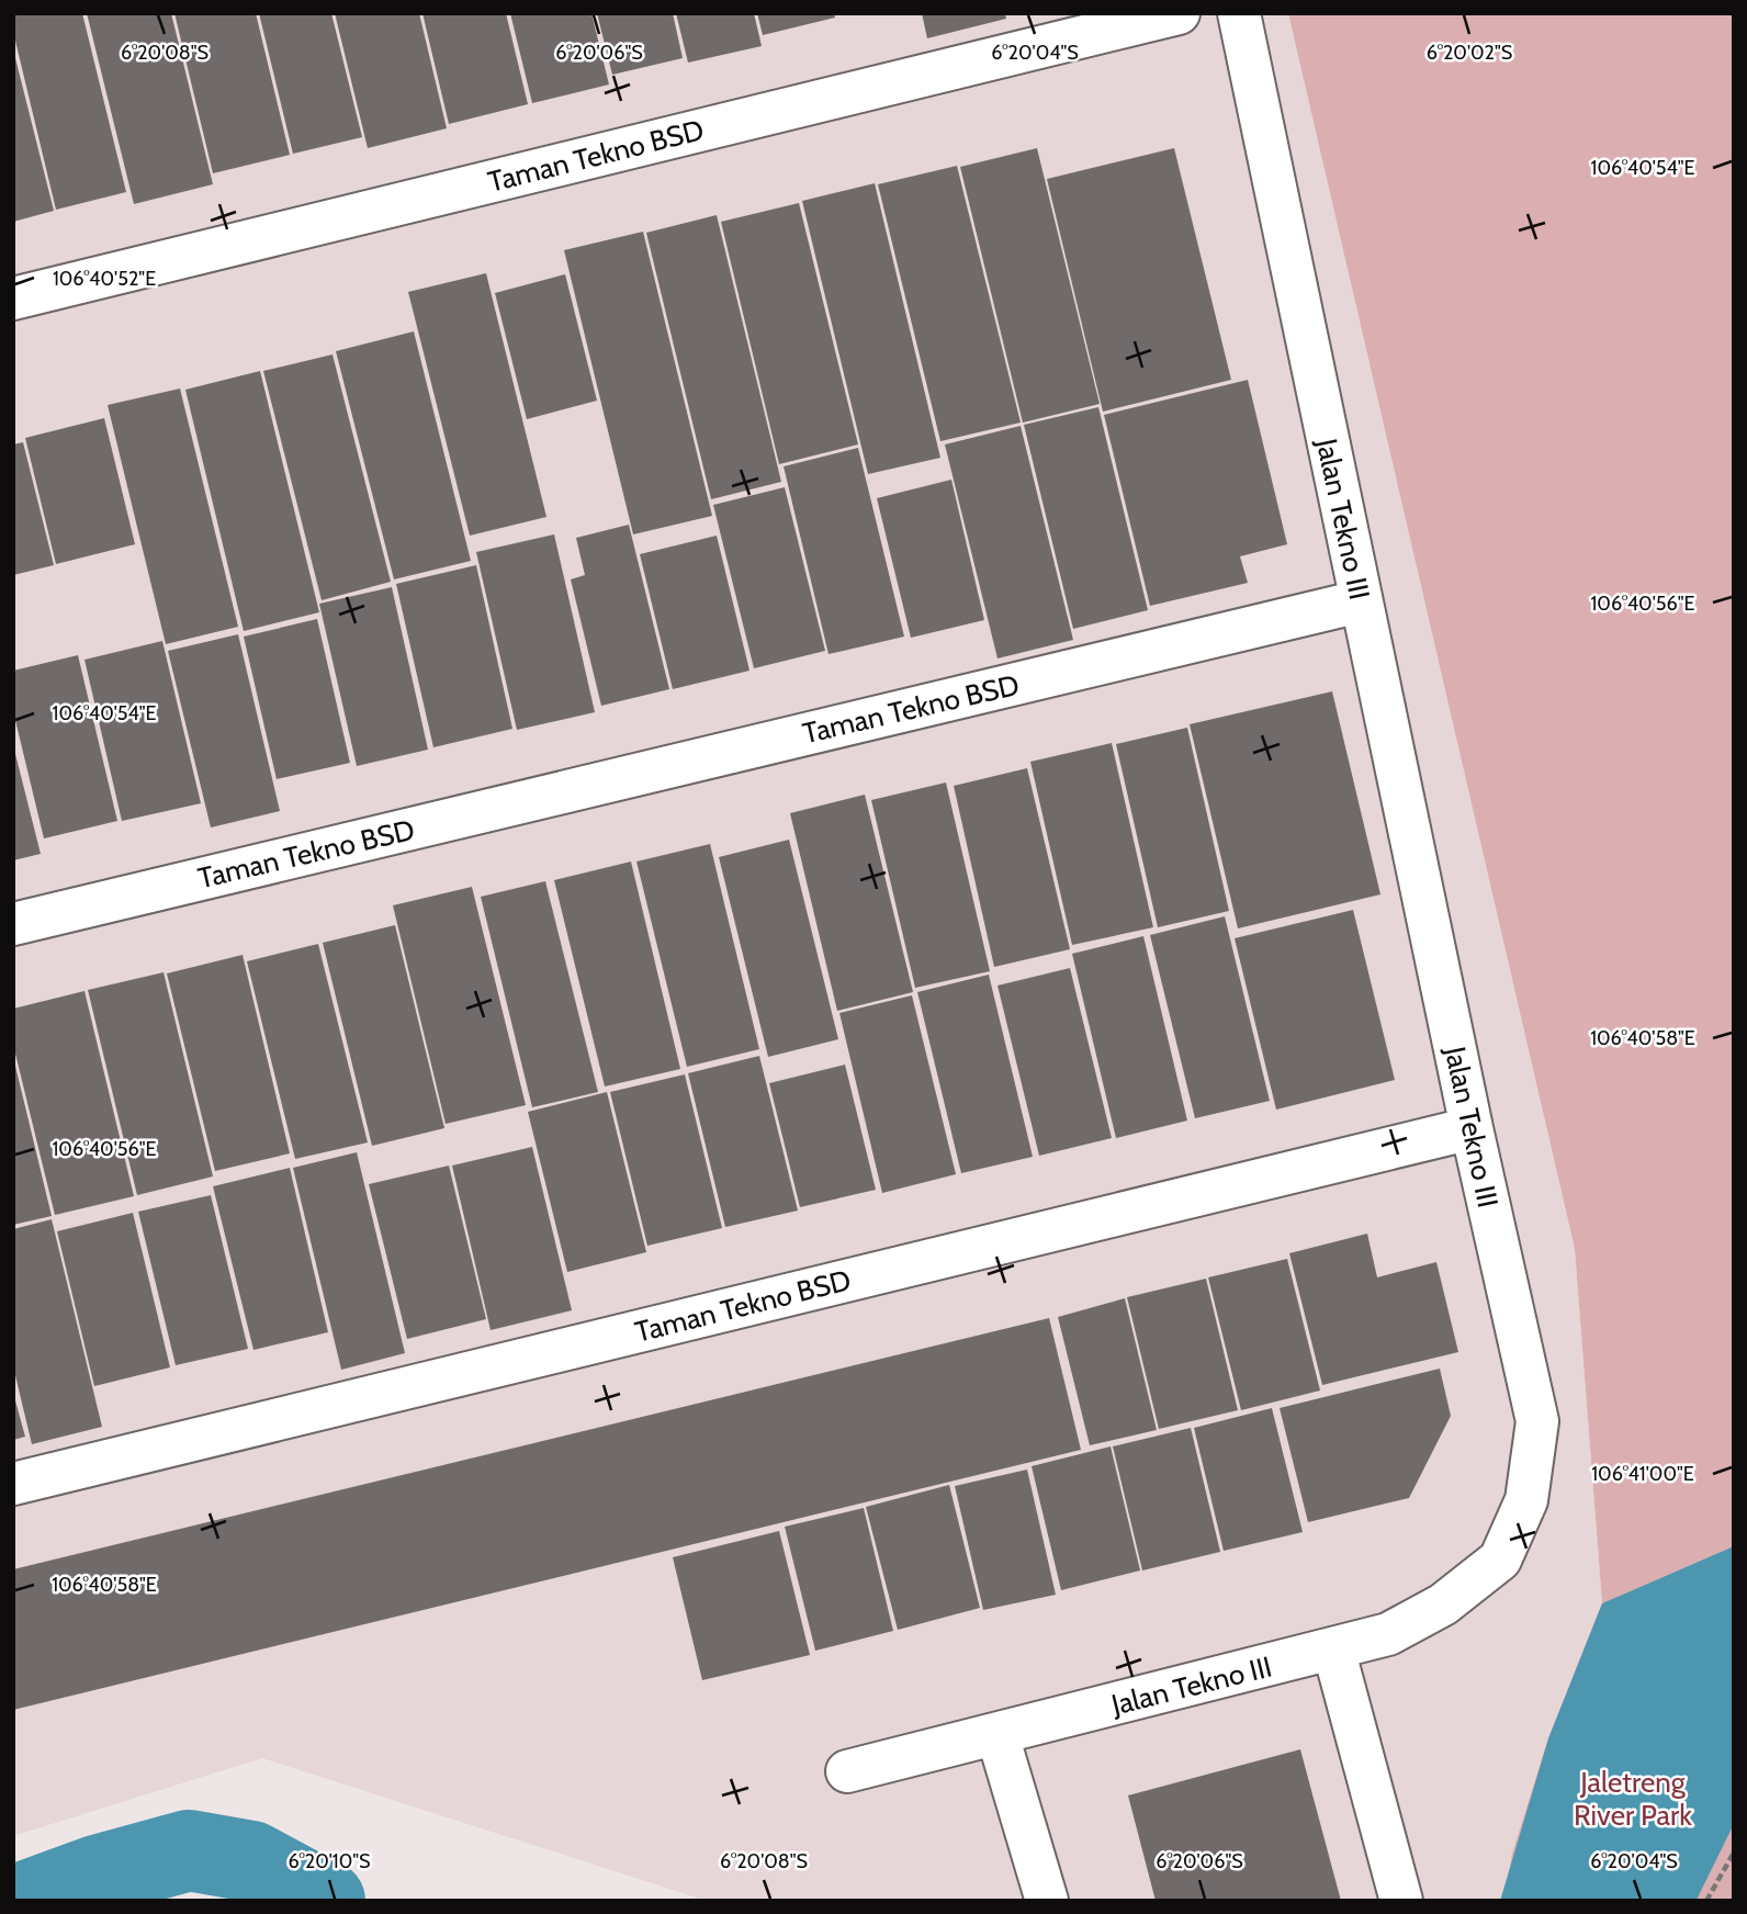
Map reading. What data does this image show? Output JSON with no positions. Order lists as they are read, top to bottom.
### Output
{
  "streets": {
    "lane": ["Taman Tekno BSD", "Jalan Tekno III"]
  },
  "crossings": [
    ["Taman Tekno BSD", "Jalan Tekno III"]
  ],
  "parks": ["Jaletreng River Park"],
  "coordinates": [
    "6°20'08\"S",
    "6°20'06\"S",
    "6°20'04\"S",
    "6°20'02\"S",
    "106°40'54\"E",
    "106°40'52\"E",
    "106°40'56\"E",
    "106°40'58\"E",
    "106°41'00\"E",
    "6°20'10\"S"
  ]
}
